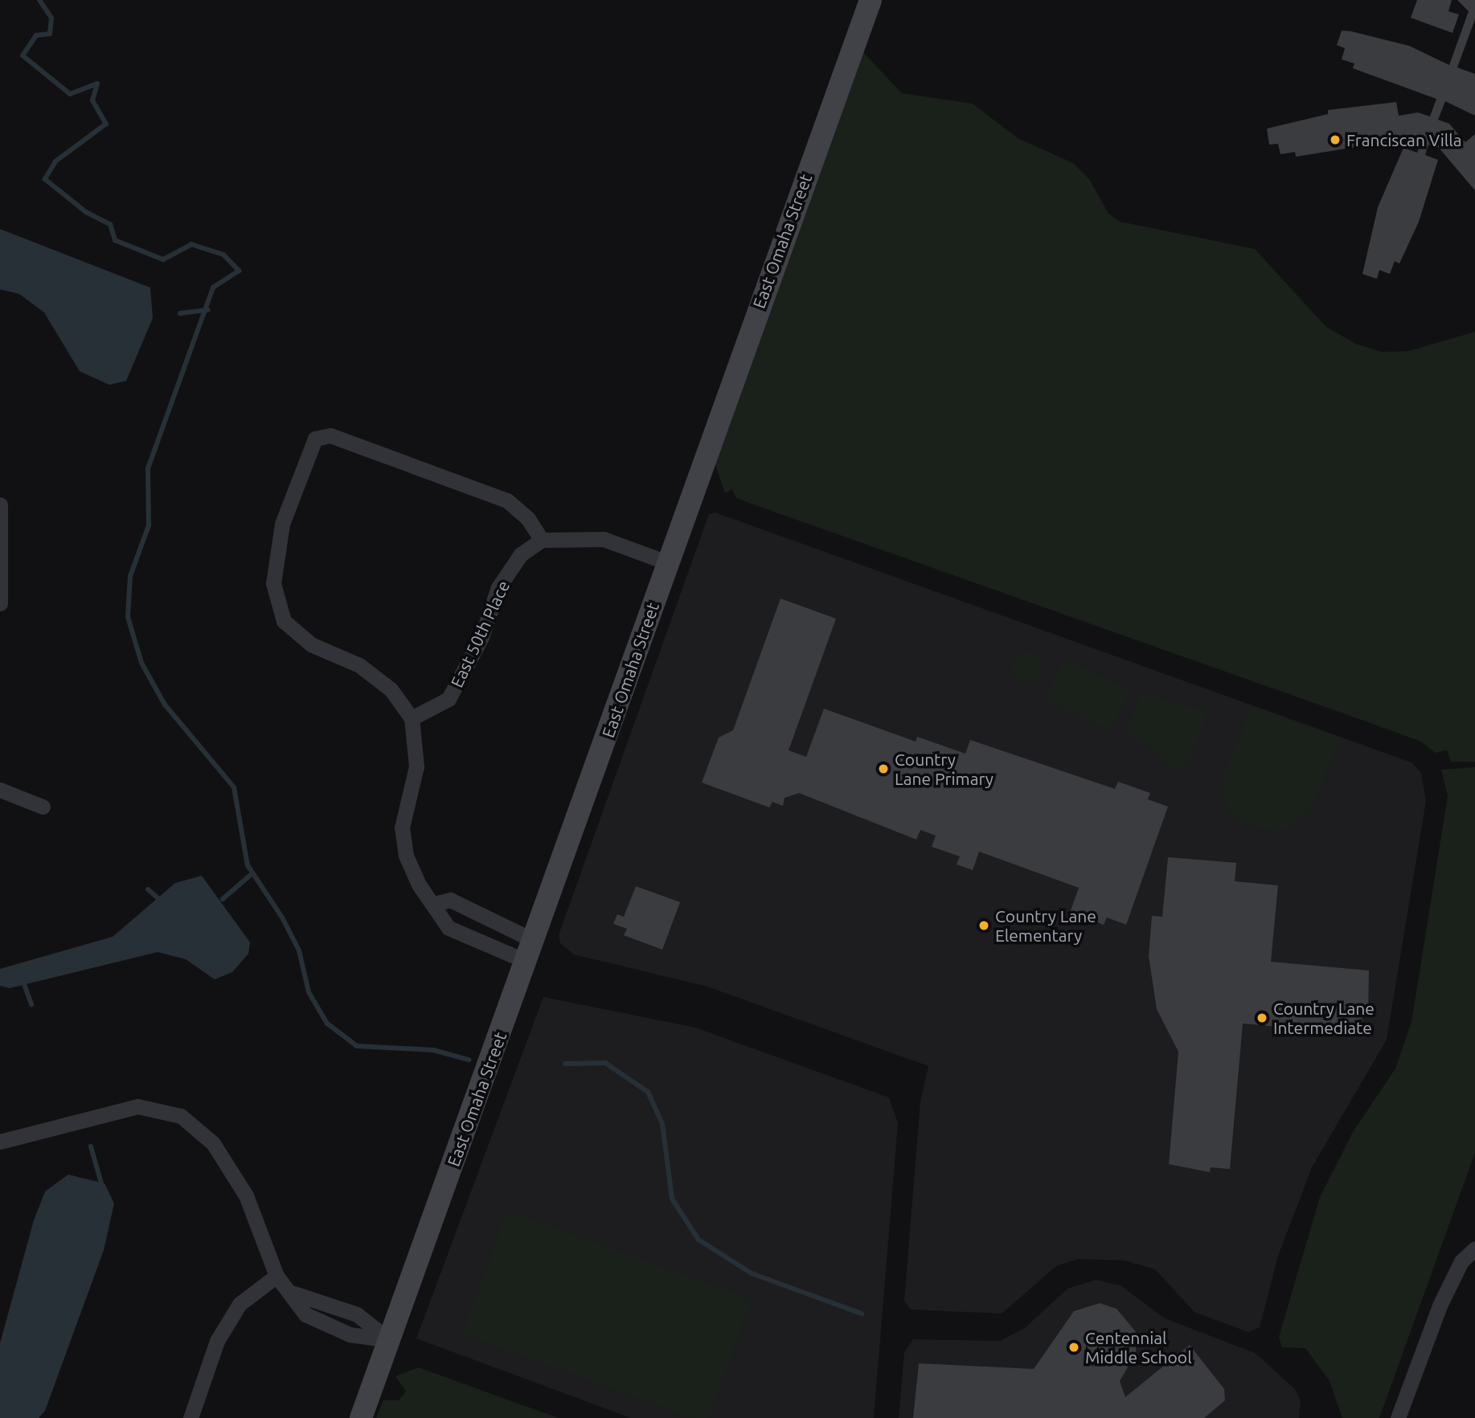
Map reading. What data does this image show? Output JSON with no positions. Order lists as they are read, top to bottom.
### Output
{
  "streets": {
    "main road": ["East Omaha Street"],
    "street": ["East 50th Place"]
  },
  "places": [
    "Franciscan Villa",
    "Country Lane Primary",
    "Country Lane Elementary",
    "Country Lane Intermediate",
    "Centennial Middle School"
  ]
}
